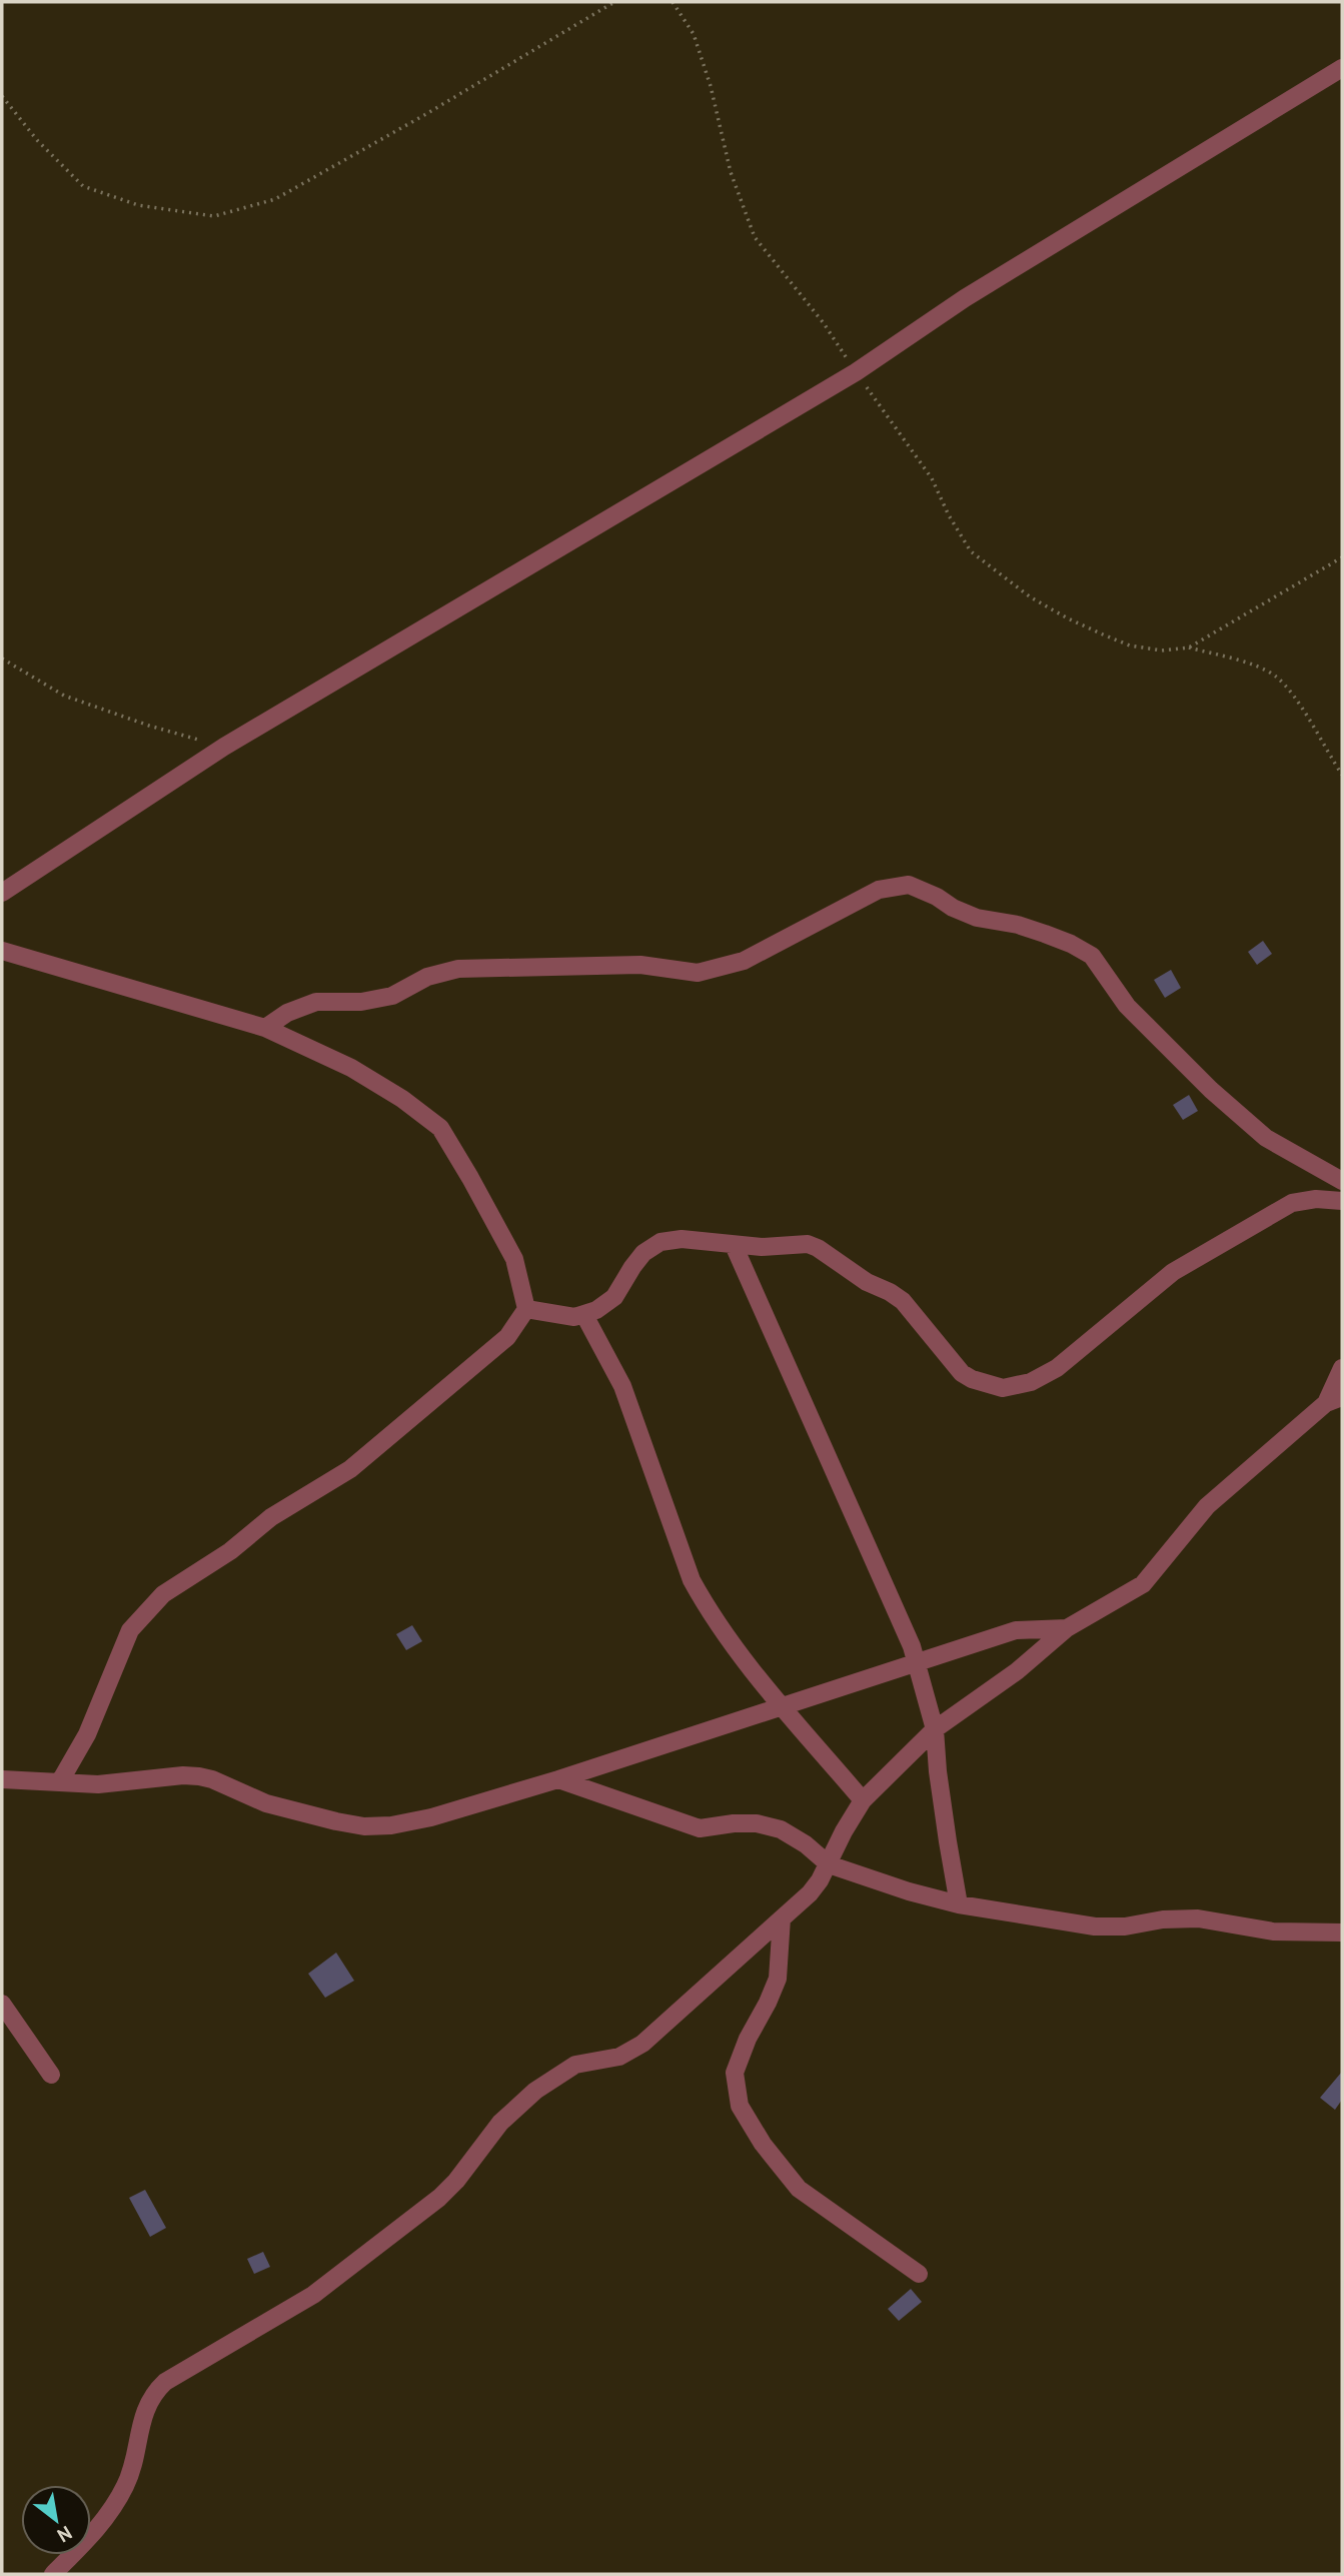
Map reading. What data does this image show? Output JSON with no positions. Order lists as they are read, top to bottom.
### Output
{
  "north": "bottom right"
}
